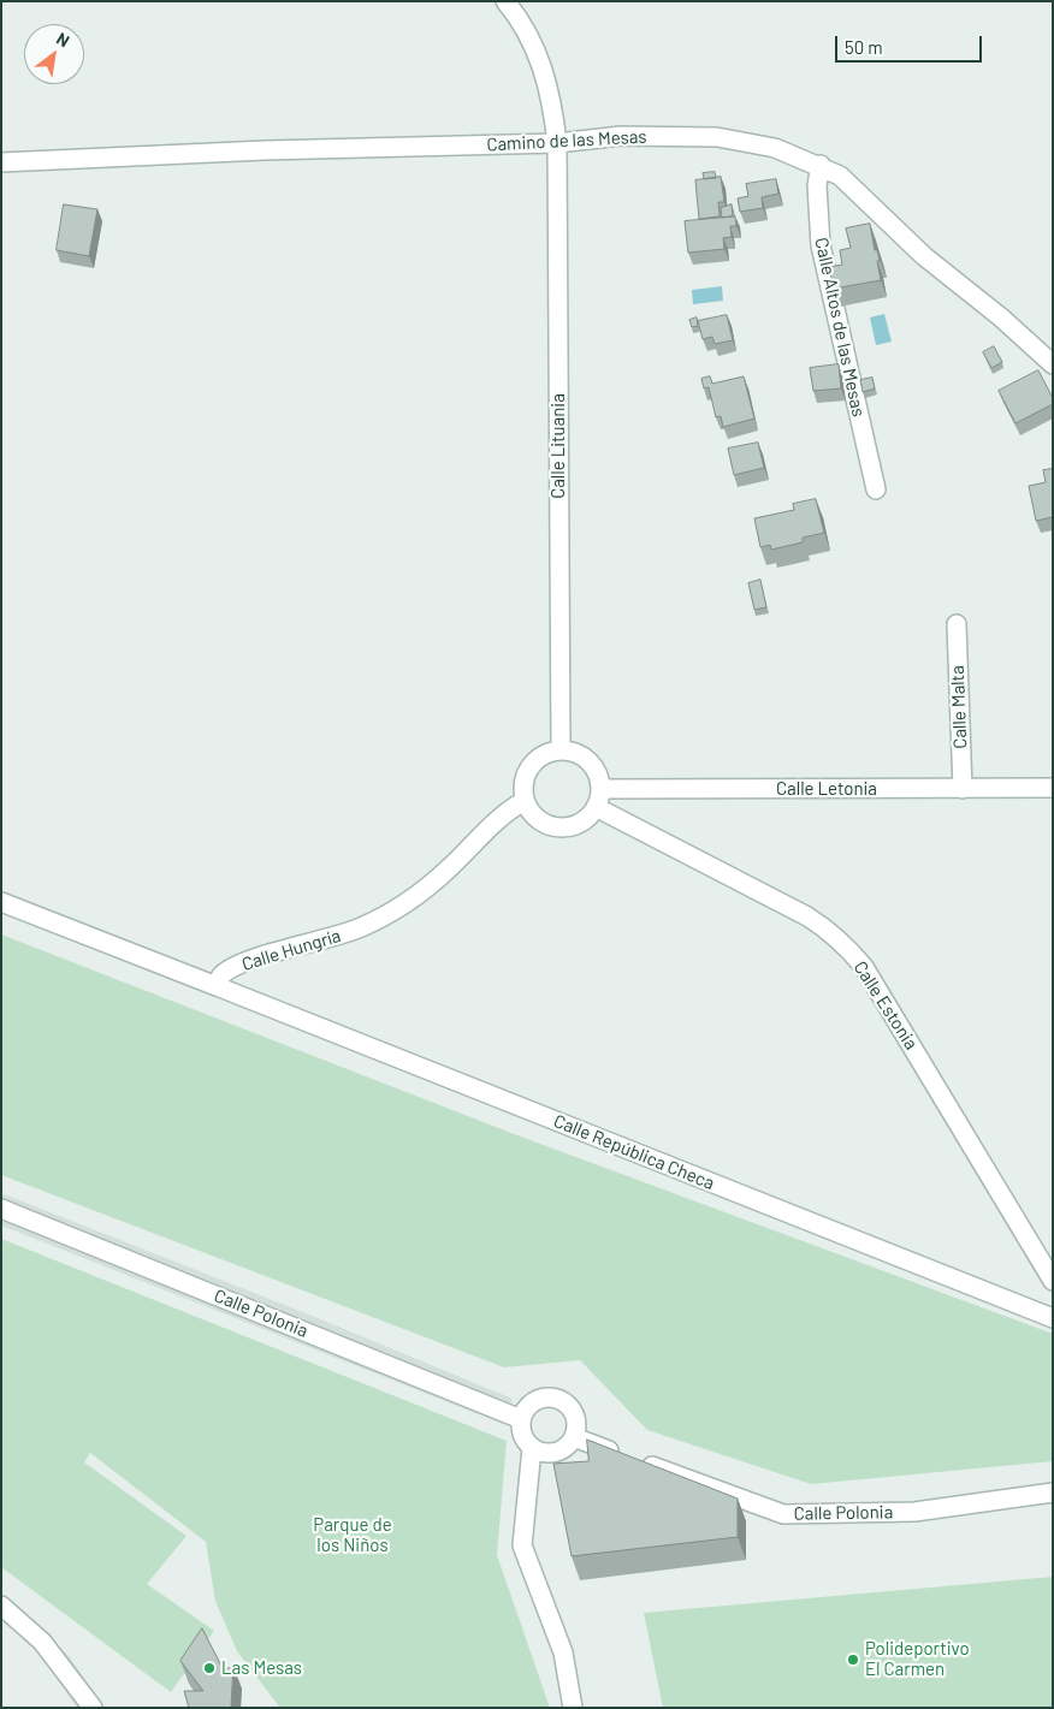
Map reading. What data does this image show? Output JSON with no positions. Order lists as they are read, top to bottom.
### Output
{
  "streets": {
    "street": [
      "Camino de las Mesas",
      "Calle Altos de las Mesas",
      "Calle Lituania",
      "Calle Malta",
      "Calle Letonia",
      "Calle Hungría",
      "Calle Estonia",
      "Calle República Checa",
      "Calle Polonia"
    ]
  },
  "crossings": [
    ["Camino de las Mesas", "Calle Altos de las Mesas"],
    ["Camino de las Mesas", "Calle Lituania"],
    ["Calle Lituania", "Calle Letonia"],
    ["Calle Lituania", "Calle Hungría"],
    ["Calle Lituania", "Calle Estonia"],
    ["Calle Malta", "Calle Letonia"],
    ["Calle Letonia", "Calle Hungría"],
    ["Calle Letonia", "Calle Estonia"],
    ["Calle Hungría", "Calle Estonia"],
    ["Calle Hungría", "Calle República Checa"]
  ],
  "parks": ["Parque de los Niños"],
  "places": ["Polideportivo El Carmen", "Las Mesas"],
  "scale_bar": "50 m",
  "north": "top right"
}
